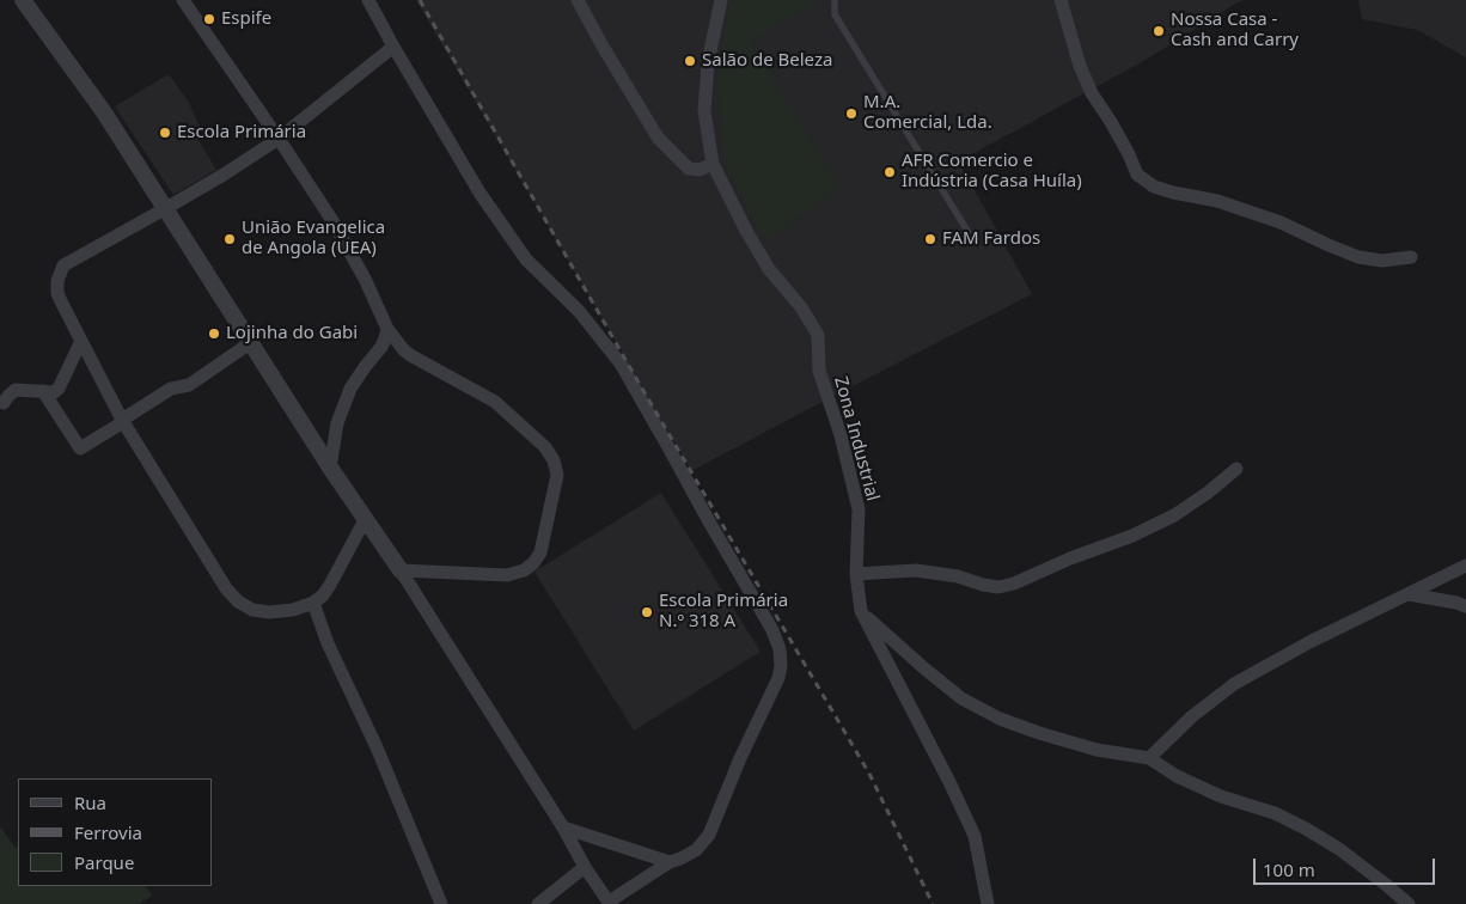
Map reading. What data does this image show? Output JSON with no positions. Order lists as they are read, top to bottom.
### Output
{
  "streets": {
    "street": ["Zona Industrial"]
  },
  "places": [
    "Espife",
    "Nossa Casa - Cash and Carry",
    "Salão de Beleza",
    "M.A. Comercial, Lda.",
    "Escola Primária",
    "AFR Comercio e Indústria (Casa Huíla)",
    "União Evangelica de Angola (UEA)",
    "FAM Fardos",
    "Lojinha do Gabi",
    "Escola Primária N.º 318 A"
  ],
  "legend": ["Rua", "Ferrovia", "Parque"],
  "scale_bar": "100 m"
}
